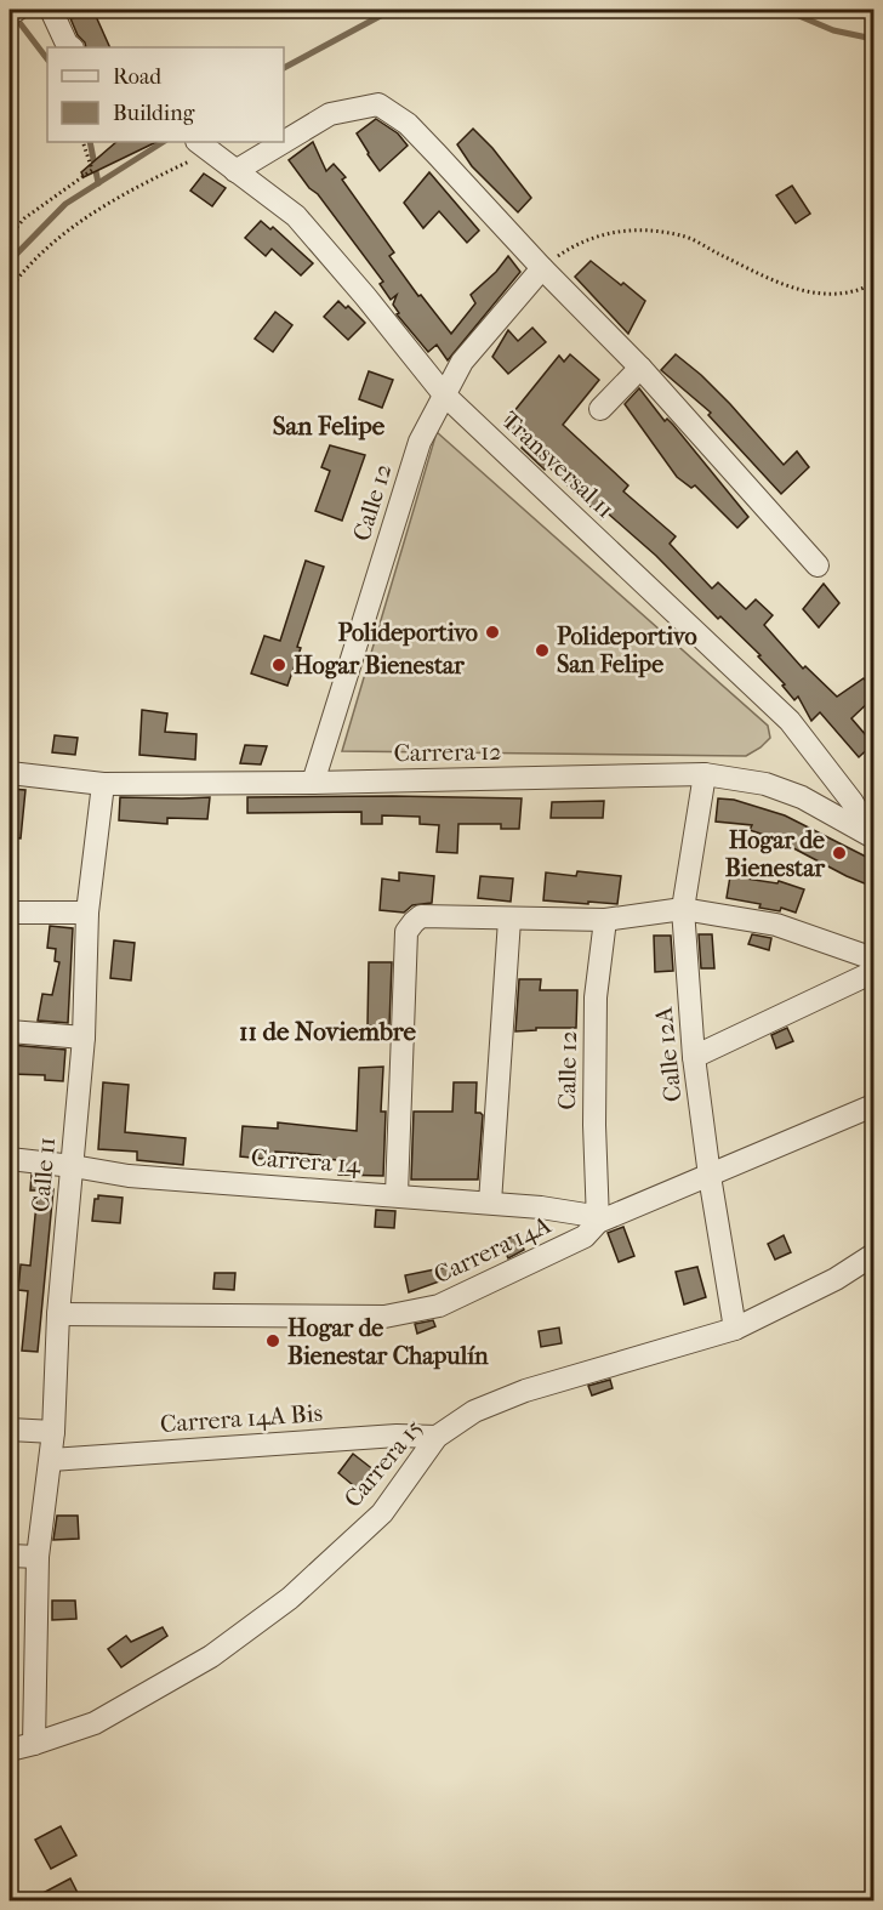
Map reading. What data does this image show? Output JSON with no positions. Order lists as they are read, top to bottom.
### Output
{
  "streets": {
    "street": [
      "Transversal 11",
      "Calle 12",
      "Carrera 12",
      "Calle 12A",
      "Carrera 14",
      "Calle 11",
      "Carrera 14A",
      "Carrera 14A Bis",
      "Carrera 15"
    ]
  },
  "crossings": [
    ["Transversal 11", "Calle 12"],
    ["Transversal 11", "Carrera 12"],
    ["Calle 12", "Carrera 12"],
    ["Calle 12", "Carrera 14"],
    ["Calle 12", "Carrera 14A"],
    ["Carrera 12", "Calle 12A"],
    ["Carrera 12", "Calle 11"],
    ["Calle 12A", "Carrera 14A"],
    ["Calle 12A", "Carrera 15"],
    ["Carrera 14", "Calle 11"],
    ["Carrera 14", "Carrera 14A"],
    ["Calle 11", "Carrera 14A"],
    ["Calle 11", "Carrera 14A Bis"],
    ["Calle 11", "Carrera 15"],
    ["Carrera 14A Bis", "Carrera 15"]
  ],
  "districts": ["San Felipe", "11 de Noviembre"],
  "places": [
    "Polideportivo",
    "Polideportivo San Felipe",
    "Hogar Bienestar",
    "Hogar de Bienestar",
    "Hogar de Bienestar Chapulín"
  ],
  "legend": ["Road", "Building"]
}
